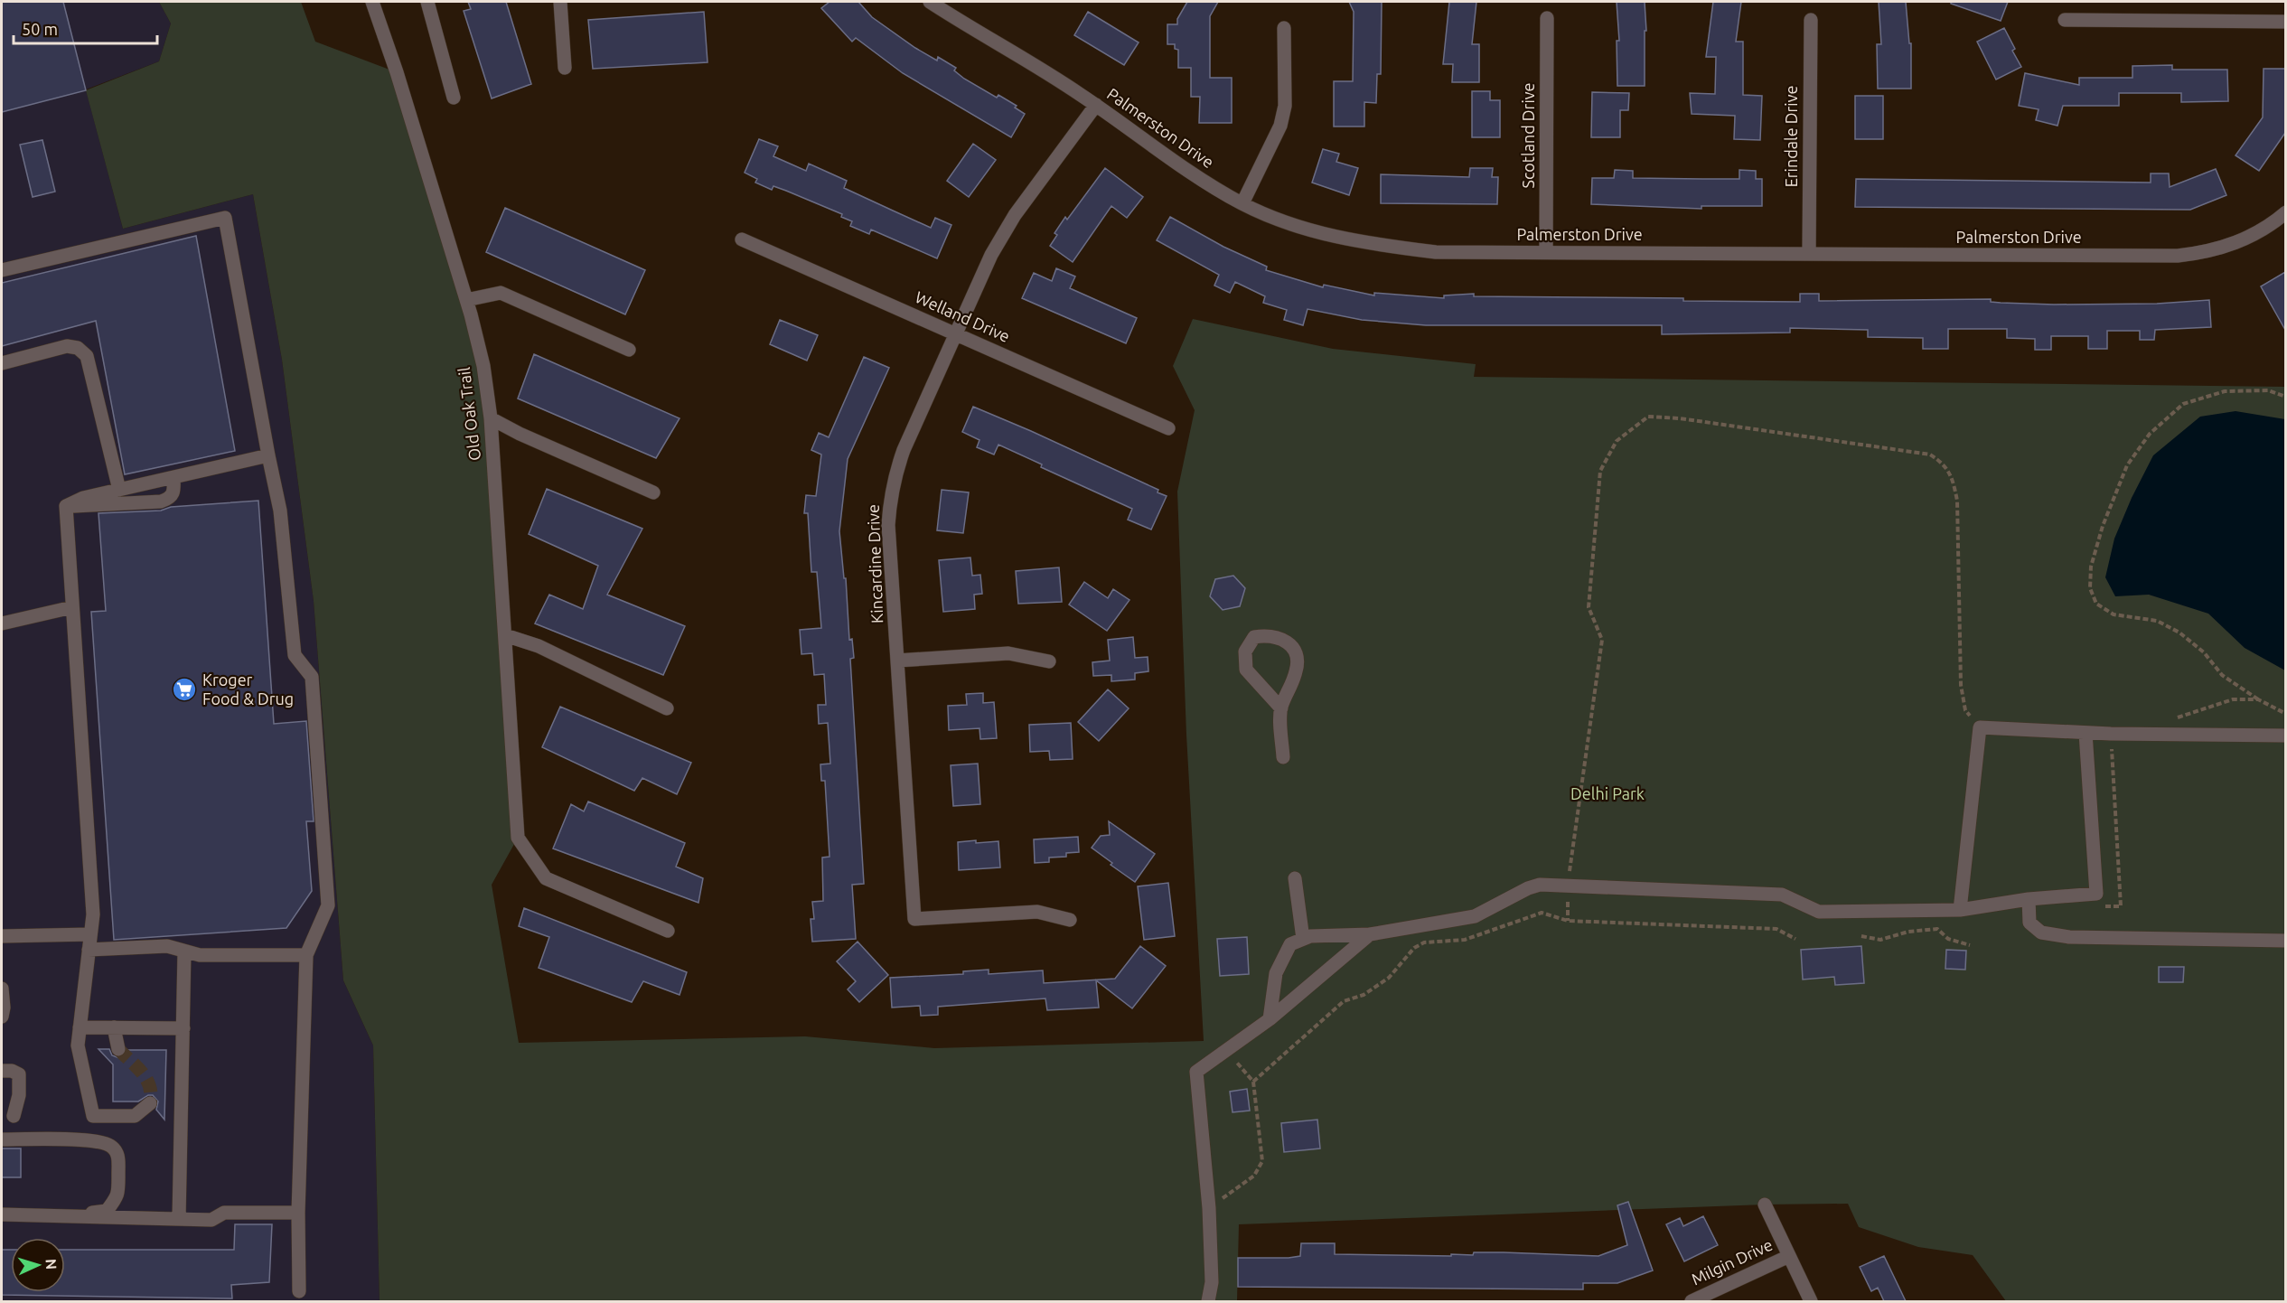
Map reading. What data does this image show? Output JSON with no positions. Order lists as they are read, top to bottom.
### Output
{
  "streets": {
    "street": [
      "Palmerston Drive",
      "Scotland Drive",
      "Erindale Drive",
      "Welland Drive",
      "Old Oak Trail",
      "Kincardine Drive",
      "Milgin Drive"
    ]
  },
  "crossings": [
    ["Palmerston Drive", "Scotland Drive"],
    ["Palmerston Drive", "Erindale Drive"],
    ["Palmerston Drive", "Kincardine Drive"],
    ["Welland Drive", "Kincardine Drive"]
  ],
  "parks": ["Delhi Park"],
  "places": {
    "supermarket": ["Kroger Food & Drug"]
  },
  "scale_bar": "50 m",
  "north": "right"
}
